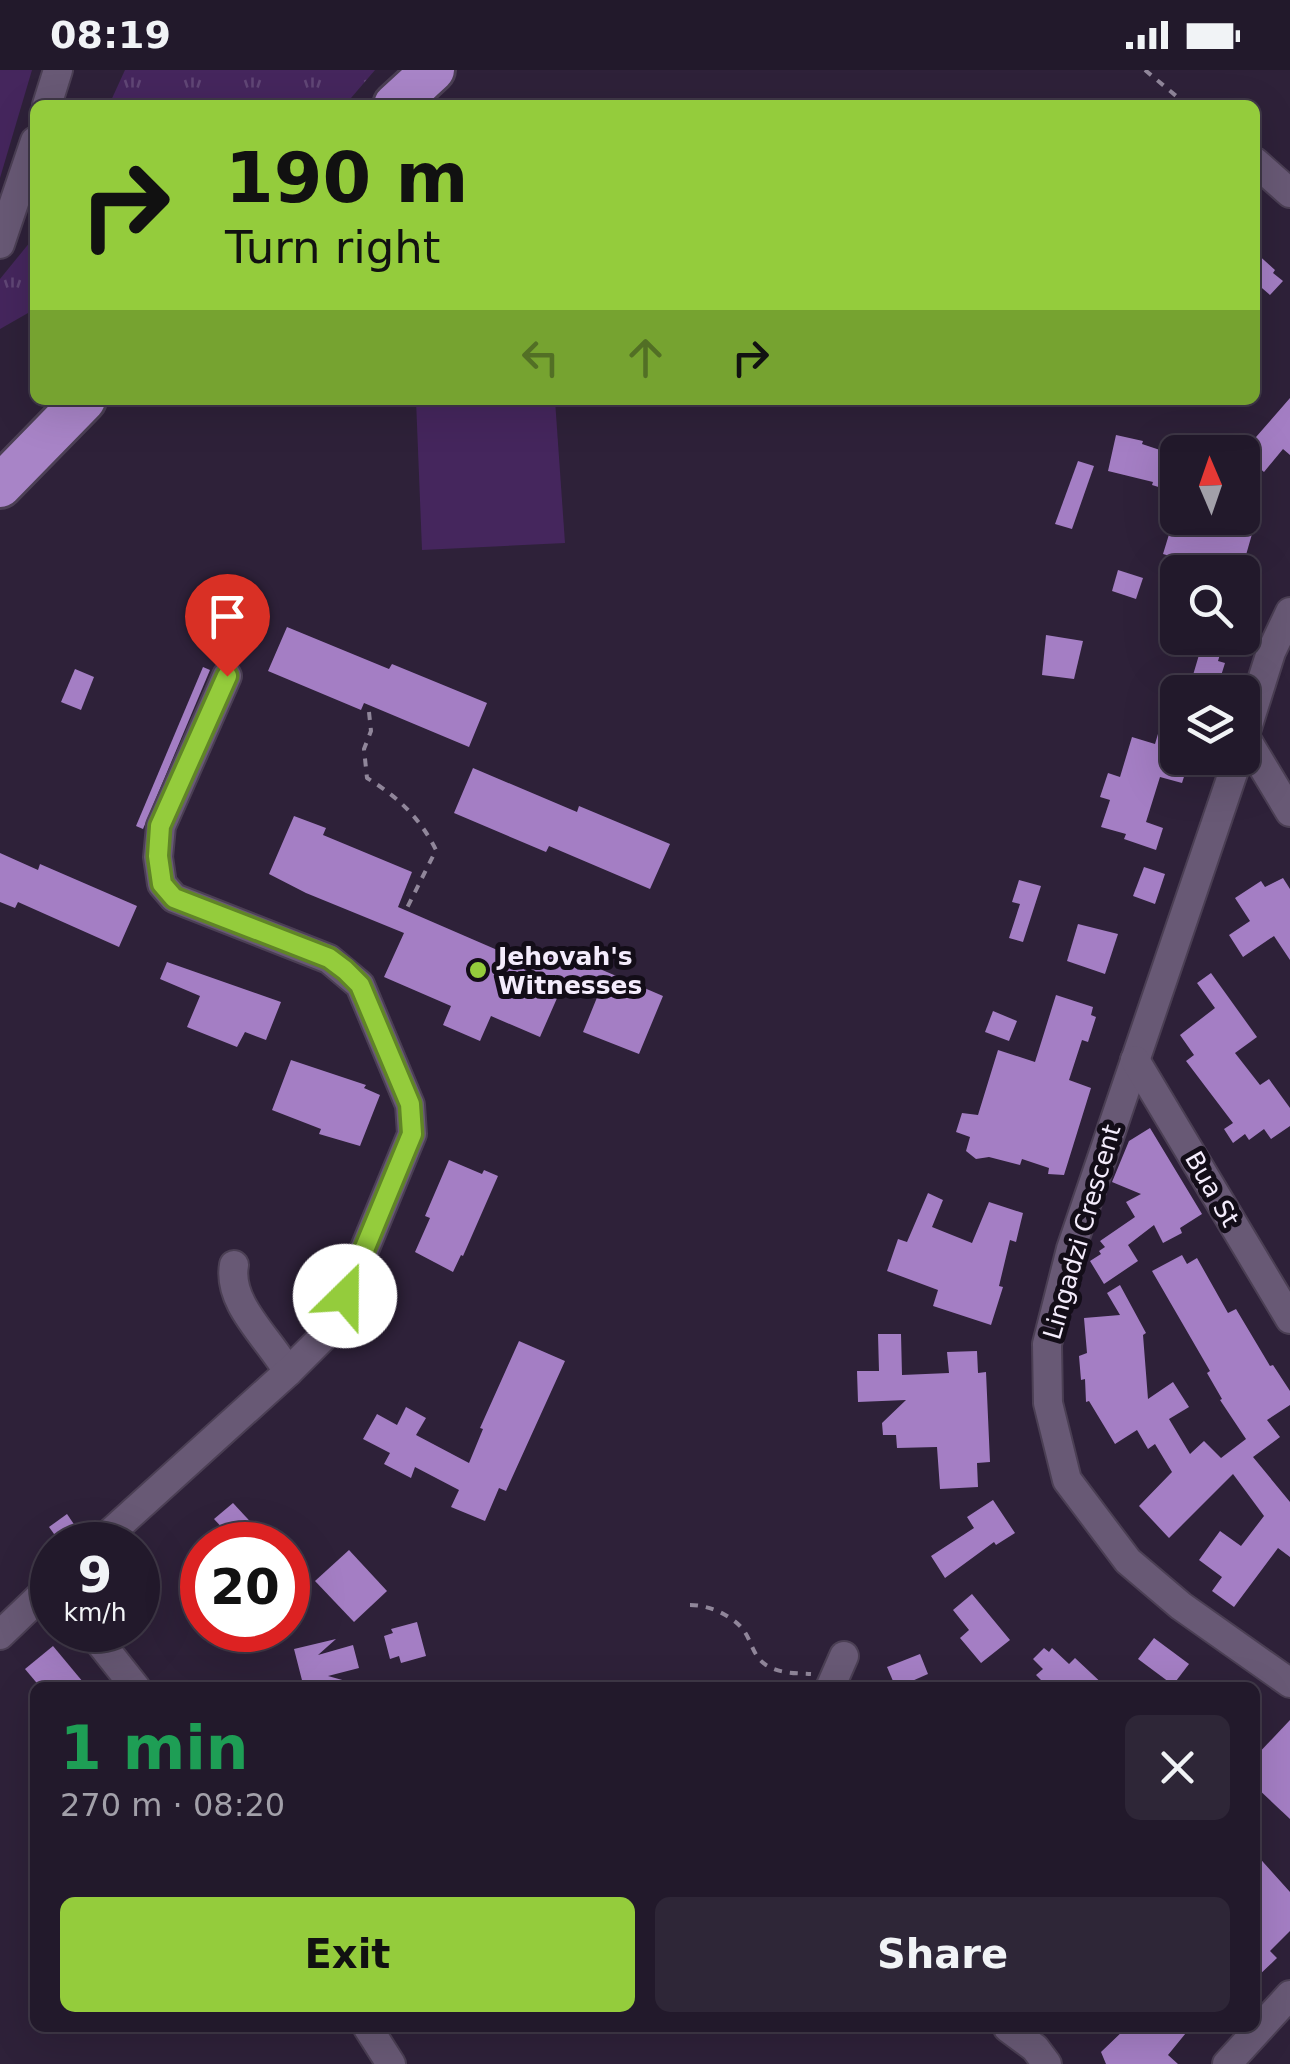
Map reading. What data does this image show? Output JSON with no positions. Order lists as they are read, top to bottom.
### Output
{
  "streets": {
    "street": ["Bua St", "Lingadzi Crescent"]
  },
  "crossings": [
    ["Bua St", "Lingadzi Crescent"]
  ],
  "places": ["Jehovah's Witnesses"],
  "north": "top",
  "page": {
    "status": "08:19",
    "turn": ["190 m", "Turn right"],
    "speed": "9 km/h",
    "limit": "20",
    "heading": ["1 min", "270 m · 08:20"],
    "buttons": ["Exit", "Share"]
  }
}
